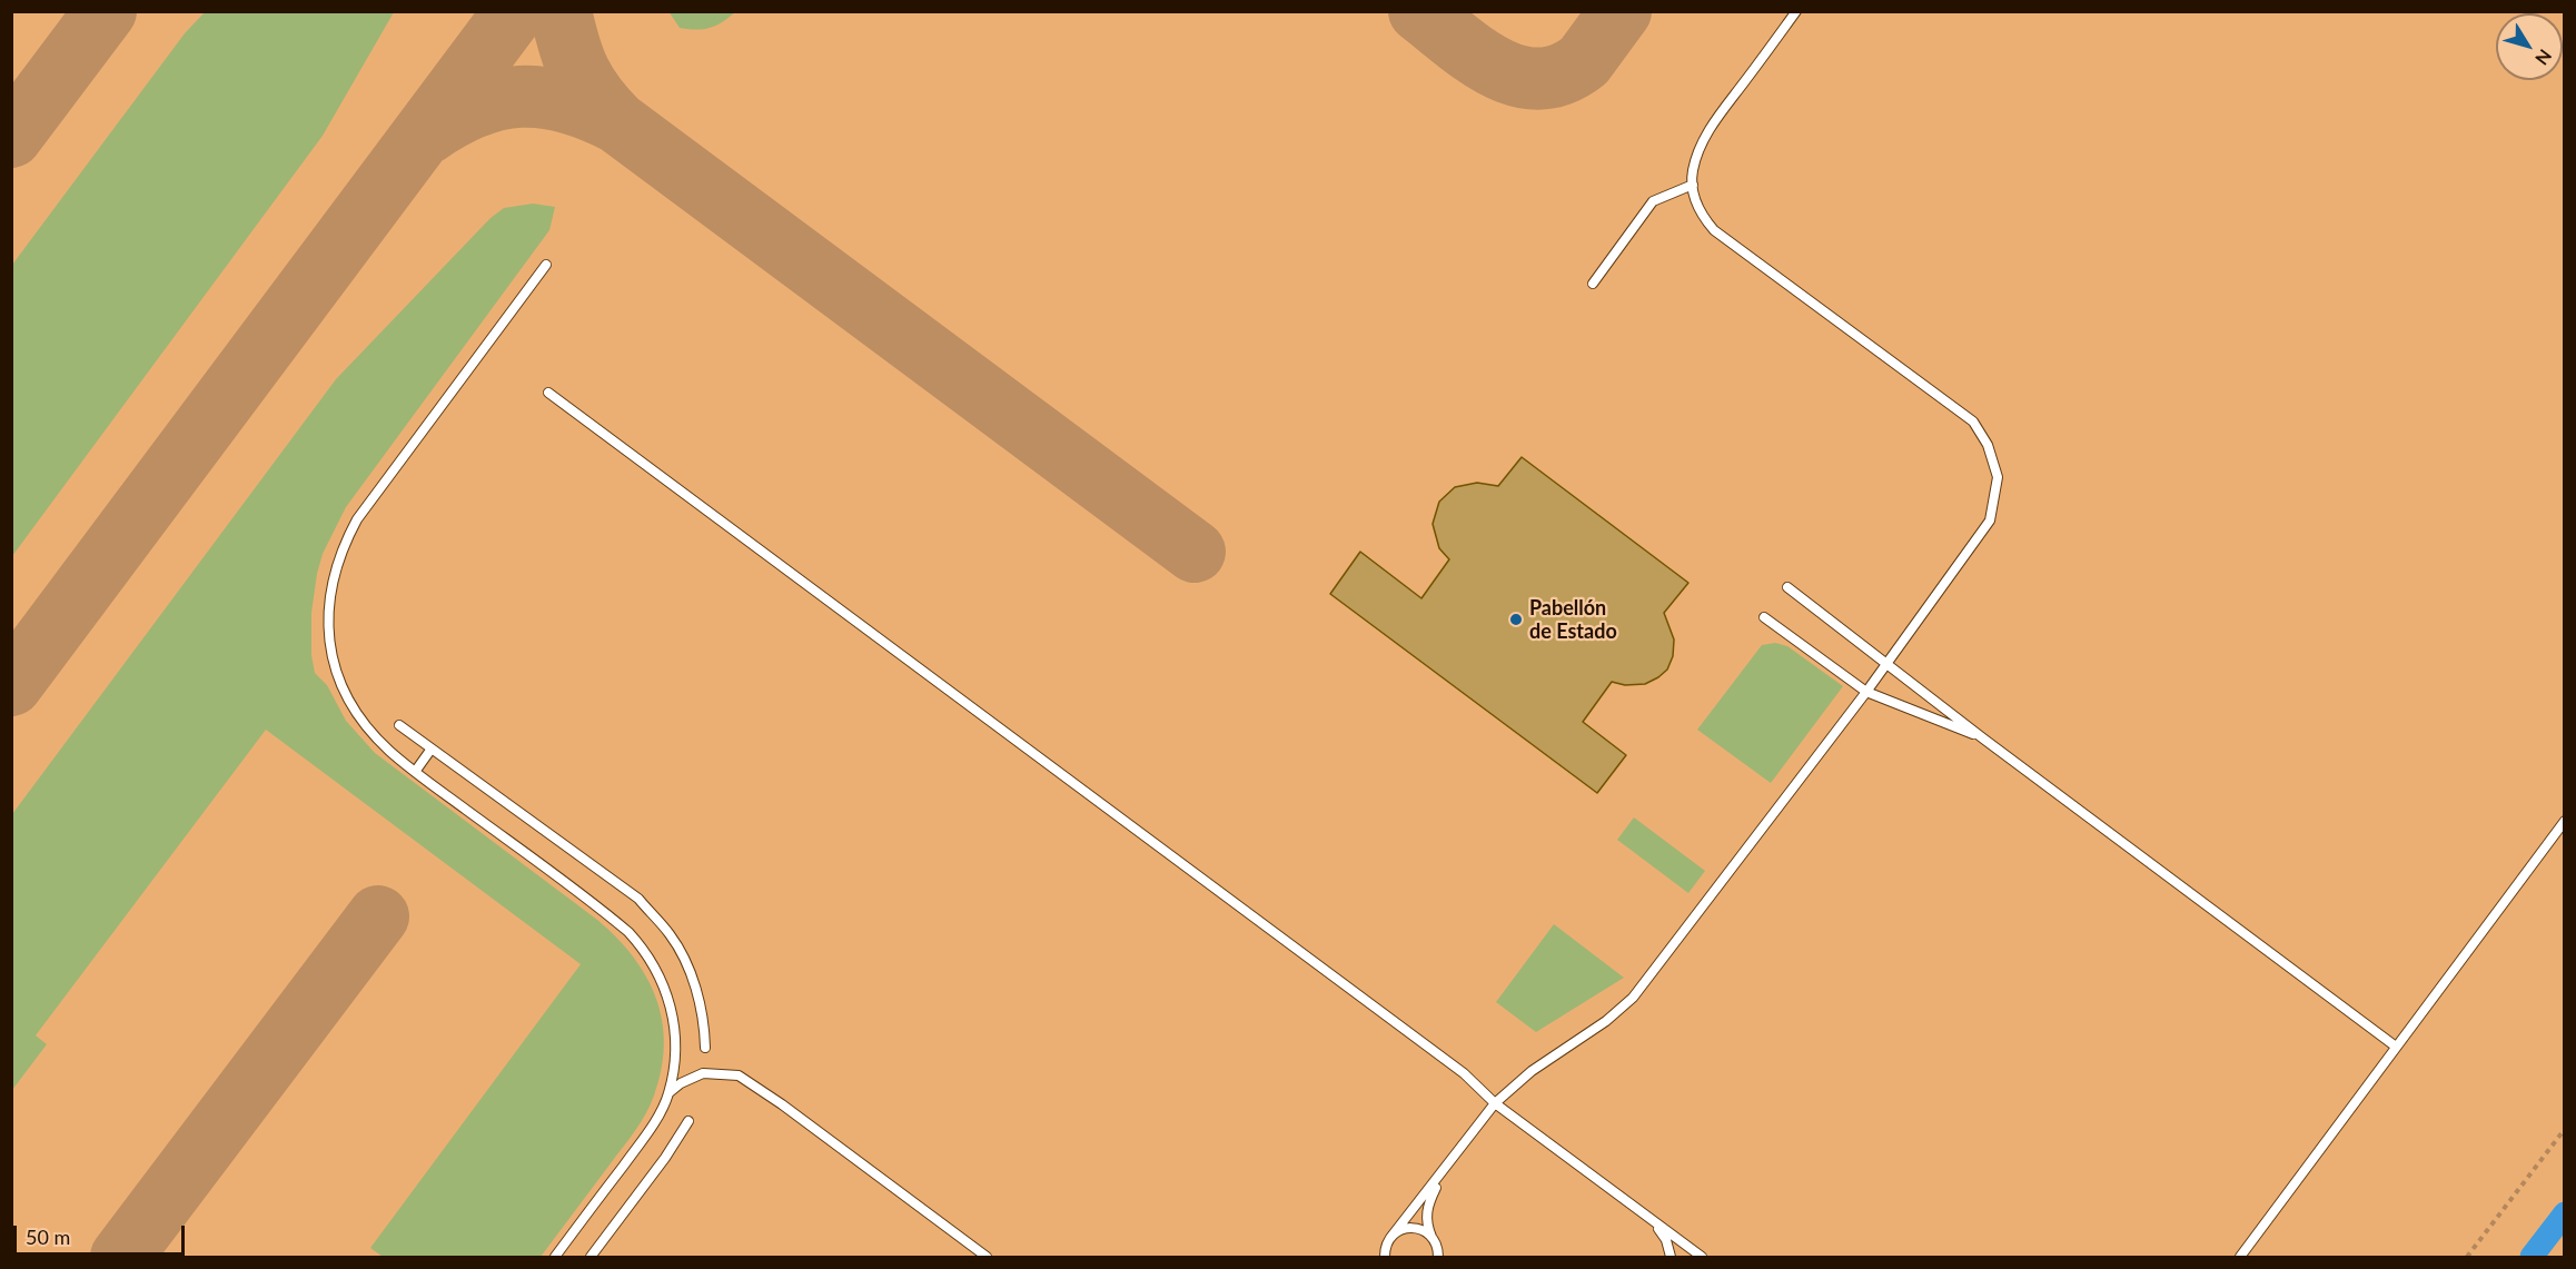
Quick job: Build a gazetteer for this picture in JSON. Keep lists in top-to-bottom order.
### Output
{
  "places": ["Pabellón de Estado"],
  "scale_bar": "50 m",
  "north": "bottom right"
}
